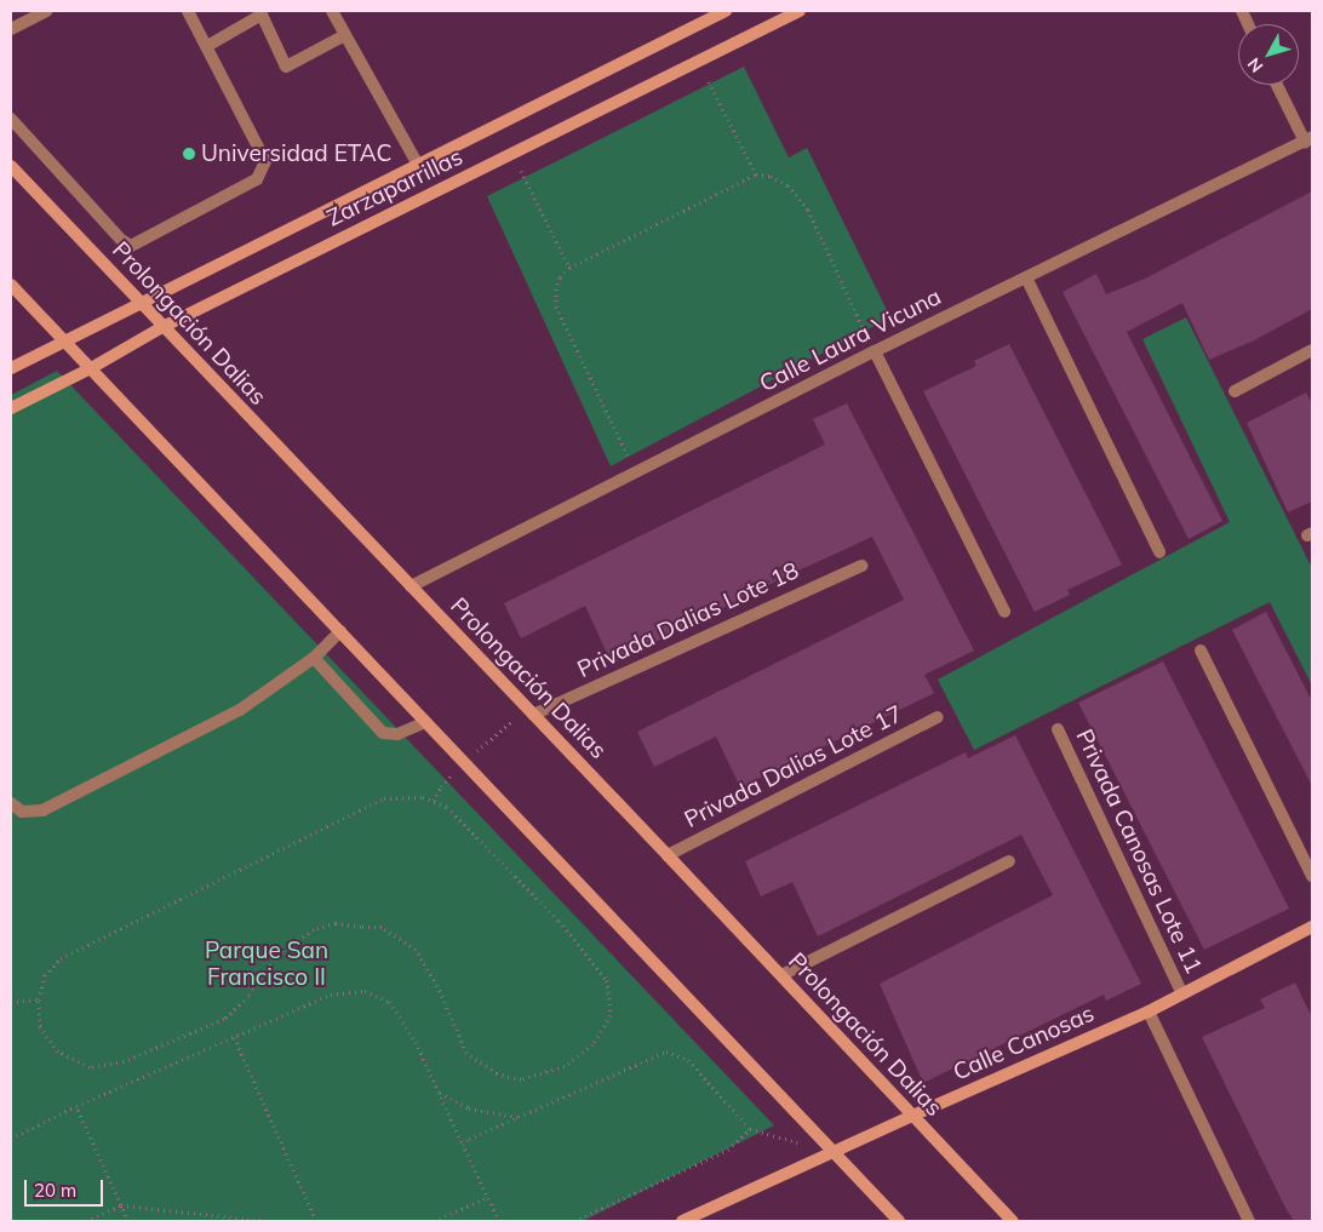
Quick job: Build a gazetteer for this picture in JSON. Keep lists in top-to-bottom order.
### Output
{
  "streets": {
    "main road": ["Zarzaparrillas", "Prolongación Dalias", "Calle Canosas"],
    "street": [
      "Calle Laura Vicuna",
      "Privada Dalias Lote 18",
      "Privada Dalias Lote 17",
      "Privada Canosas Lote 11"
    ]
  },
  "crossings": [
    ["Zarzaparrillas", "Prolongación Dalias"],
    ["Prolongación Dalias", "Calle Laura Vicuna"],
    ["Prolongación Dalias", "Privada Dalias Lote 18"],
    ["Prolongación Dalias", "Privada Dalias Lote 17"],
    ["Prolongación Dalias", "Calle Canosas"],
    ["Privada Canosas Lote 11", "Calle Canosas"]
  ],
  "parks": ["Parque San Francisco II"],
  "places": ["Universidad ETAC"],
  "scale_bar": "20 m",
  "north": "bottom left"
}
